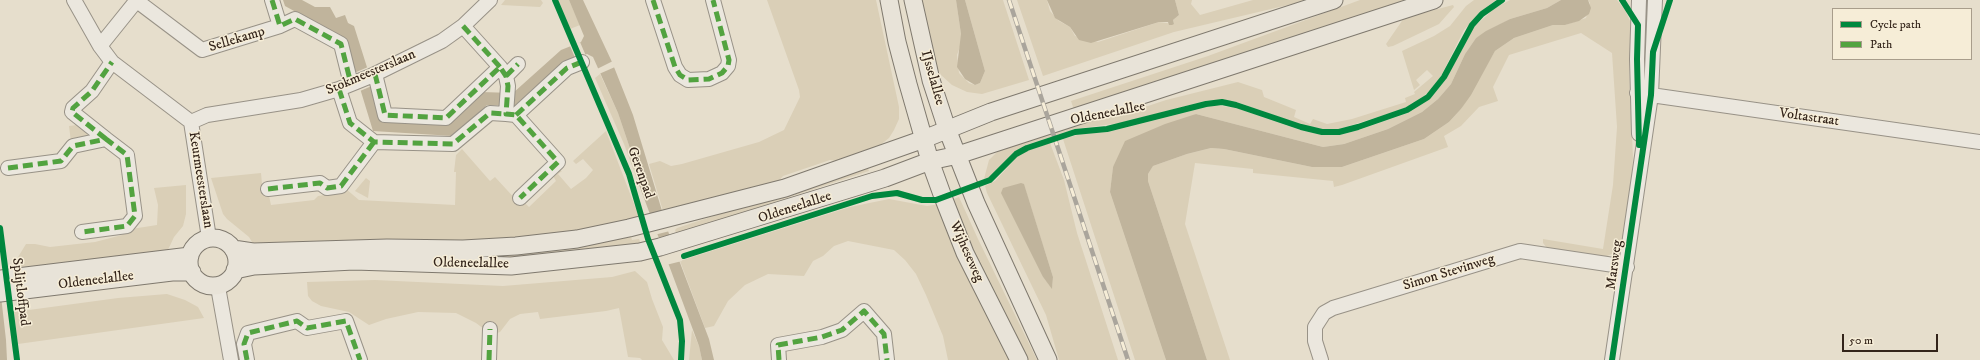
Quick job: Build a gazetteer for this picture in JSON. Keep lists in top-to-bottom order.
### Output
{
  "streets": {
    "main road": ["IJsselallee", "Oldeneelallee", "Wijheseweg"],
    "street": [
      "Sellekamp",
      "Stokmeesterslaan",
      "Voltastraat",
      "Keurmeesterslaan",
      "Marsweg",
      "Simon Stevinweg"
    ],
    "cycle path": ["Gerenpad", "Splijtloffpad"]
  },
  "crossings": [
    ["Sellekamp", "Stokmeesterslaan"],
    ["Stokmeesterslaan", "Keurmeesterslaan"],
    ["IJsselallee", "Oldeneelallee"],
    ["IJsselallee", "Wijheseweg"],
    ["Oldeneelallee", "Keurmeesterslaan"],
    ["Oldeneelallee", "Wijheseweg"],
    ["Voltastraat", "Marsweg"],
    ["Marsweg", "Simon Stevinweg"]
  ],
  "legend": ["Cycle path", "Path"],
  "scale_bar": "50 m"
}
